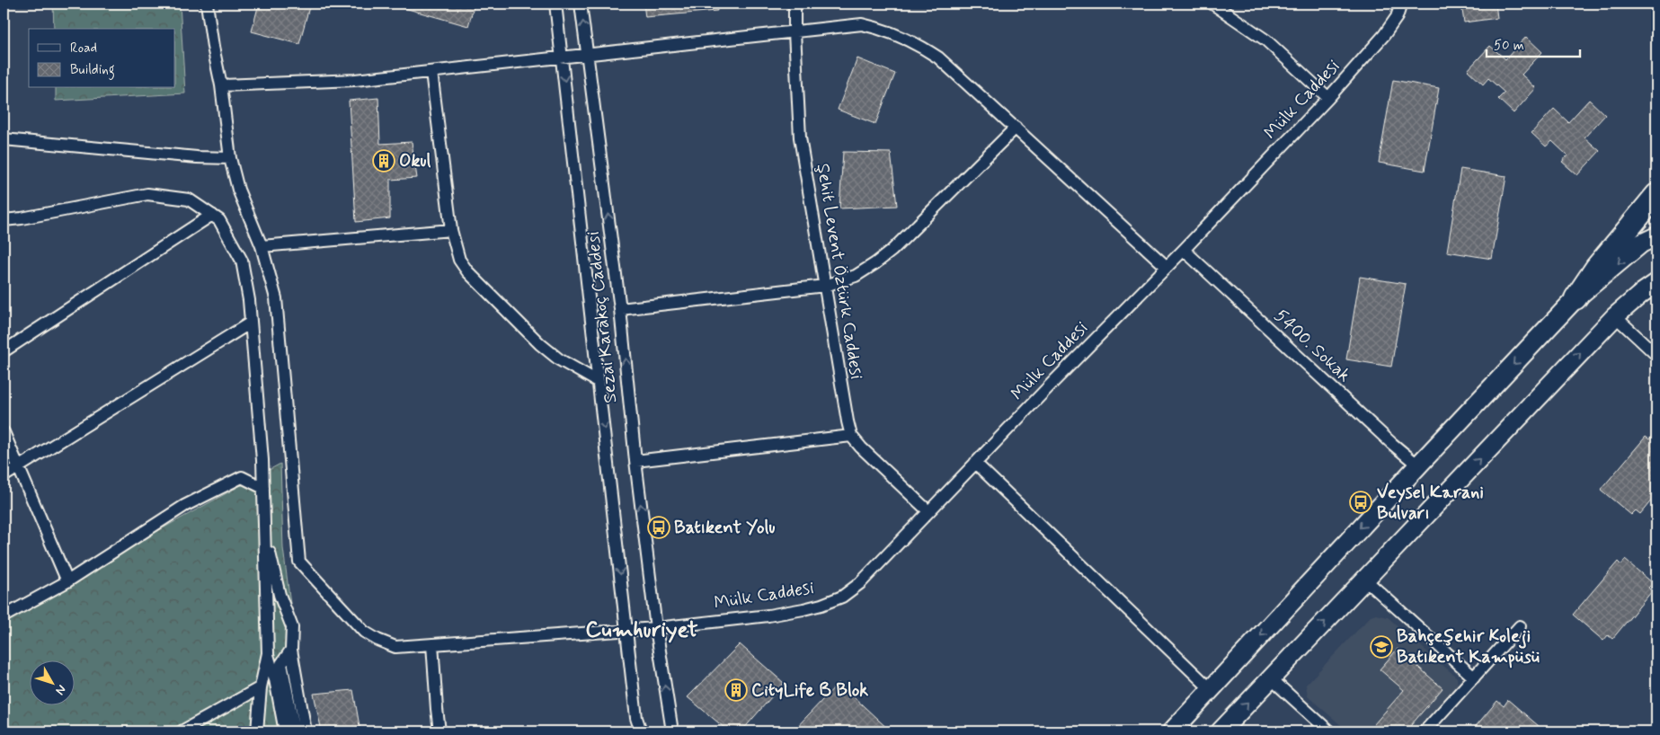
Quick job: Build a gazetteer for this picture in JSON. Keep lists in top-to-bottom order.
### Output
{
  "streets": {
    "street": [
      "Mülk Caddesi",
      "Şehit Levent Öztürk Caddesi",
      "Sezai Karakoç Caddesi",
      "5400. Sokak"
    ]
  },
  "crossings": [
    ["Mülk Caddesi", "Şehit Levent Öztürk Caddesi"],
    ["Mülk Caddesi", "Sezai Karakoç Caddesi"],
    ["Mülk Caddesi", "5400. Sokak"]
  ],
  "districts": ["Cumhuriyet"],
  "places": {
    "building": ["Okul", "CityLife B Blok"],
    "bus stop": ["Veysel Karani Bulvarı", "Batıkent Yolu"],
    "school or university": ["Bahçeşehir Koleji Batıkent Kampüsü"]
  },
  "legend": ["Road", "Building"],
  "scale_bar": "50 m",
  "north": "bottom right"
}
